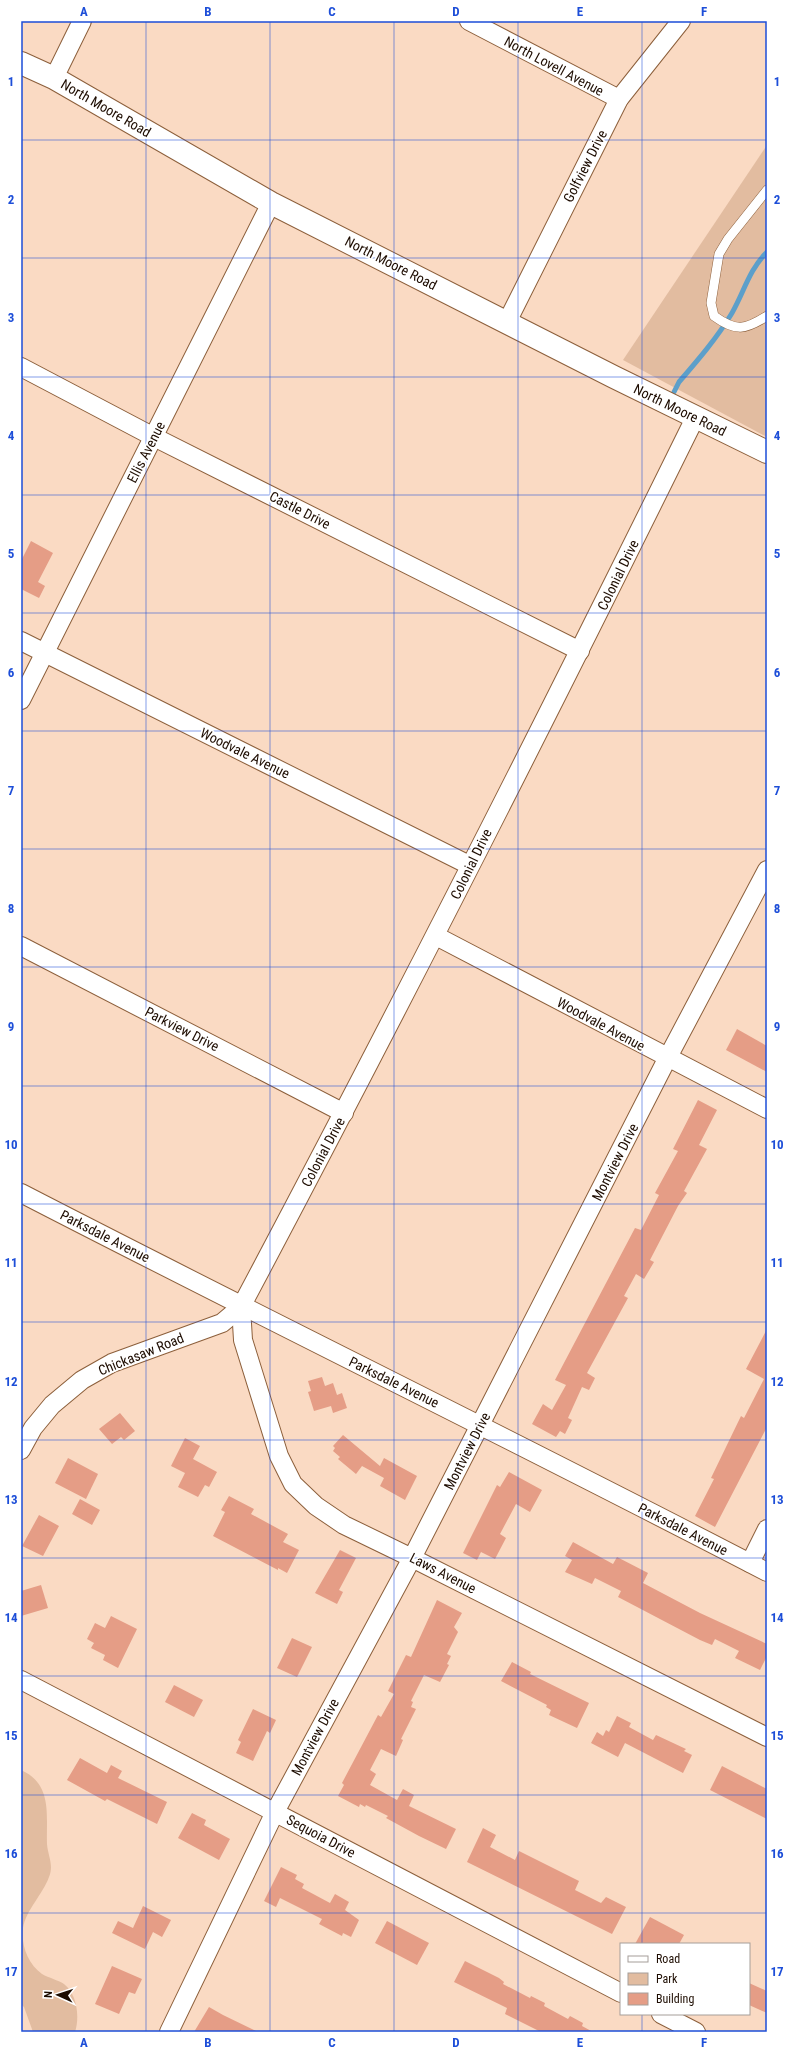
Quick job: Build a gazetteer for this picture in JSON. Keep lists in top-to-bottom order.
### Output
{
  "streets": {
    "main road": ["North Moore Road"],
    "street": [
      "North Lovell Avenue",
      "Golfview Drive",
      "Ellis Avenue",
      "Castle Drive",
      "Colonial Drive",
      "Woodvale Avenue",
      "Parkview Drive",
      "Montview Drive",
      "Parksdale Avenue",
      "Chickasaw Road",
      "Laws Avenue",
      "Sequoia Drive"
    ]
  },
  "crossings": [
    ["North Lovell Avenue", "Golfview Drive"],
    ["North Moore Road", "Golfview Drive"],
    ["North Moore Road", "Ellis Avenue"],
    ["North Moore Road", "Colonial Drive"],
    ["Ellis Avenue", "Castle Drive"],
    ["Ellis Avenue", "Woodvale Avenue"],
    ["Castle Drive", "Colonial Drive"],
    ["Colonial Drive", "Woodvale Avenue"],
    ["Colonial Drive", "Parkview Drive"],
    ["Colonial Drive", "Parksdale Avenue"],
    ["Colonial Drive", "Chickasaw Road"],
    ["Colonial Drive", "Laws Avenue"],
    ["Woodvale Avenue", "Montview Drive"],
    ["Montview Drive", "Parksdale Avenue"],
    ["Montview Drive", "Laws Avenue"],
    ["Montview Drive", "Sequoia Drive"],
    ["Parksdale Avenue", "Chickasaw Road"],
    ["Parksdale Avenue", "Laws Avenue"],
    ["Chickasaw Road", "Laws Avenue"]
  ],
  "legend": ["Road", "Park", "Building"],
  "north": "left",
  "grid": {
    "columns": [
      "A",
      "B",
      "C",
      "D",
      "E",
      "F"
    ],
    "rows": [
      "1",
      "2",
      "3",
      "4",
      "5",
      "6",
      "7",
      "8",
      "9",
      "10",
      "11",
      "12",
      "13",
      "14",
      "15",
      "16",
      "17"
    ]
  }
}
